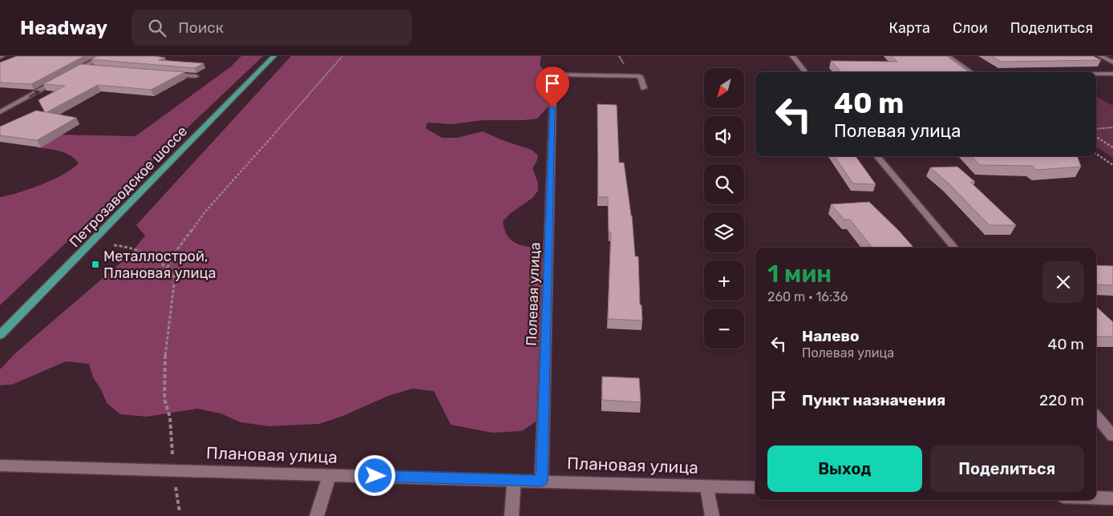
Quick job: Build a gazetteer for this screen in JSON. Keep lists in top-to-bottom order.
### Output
{
  "streets": {
    "main road": ["Петрозаводское шоссе"],
    "street": ["Полевая улица", "Плановая улица"]
  },
  "crossings": [
    ["Полевая улица", "Плановая улица"]
  ],
  "places": {
    "transit": ["Металлострой, Плановая улица"]
  },
  "north": "bottom left",
  "page": {
    "header": "Headway",
    "search": "Поиск",
    "nav": ["Карта", "Слои", "Поделиться"],
    "map_buttons": ["+", "−"],
    "turn": ["40 m", "Полевая улица"],
    "heading": ["1 мин", "260 m · 16:36"],
    "list": [
      {
        "name": "Налево",
        "note": "Полевая улица",
        "value": "40 m"
      },
      {
        "name": "Пункт назначения",
        "value": "220 m"
      }
    ],
    "buttons": ["Выход", "Поделиться"]
  }
}
